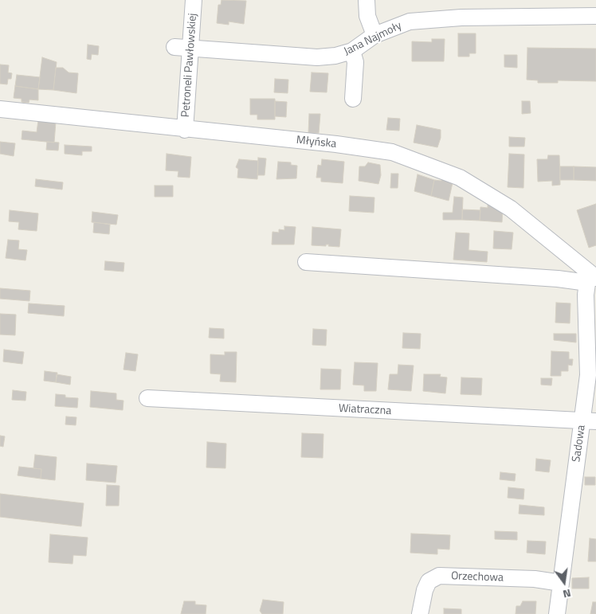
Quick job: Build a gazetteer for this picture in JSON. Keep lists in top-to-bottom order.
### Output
{
  "streets": {
    "street": [
      "Jana Najmoły",
      "Petroneli Pawłowskiej",
      "Młyńska",
      "Wiatraczna",
      "Sadowa",
      "Orzechowa"
    ]
  },
  "crossings": [
    ["Jana Najmoły", "Petroneli Pawłowskiej"],
    ["Petroneli Pawłowskiej", "Młyńska"],
    ["Młyńska", "Sadowa"],
    ["Wiatraczna", "Sadowa"],
    ["Sadowa", "Orzechowa"]
  ],
  "north": "bottom"
}
